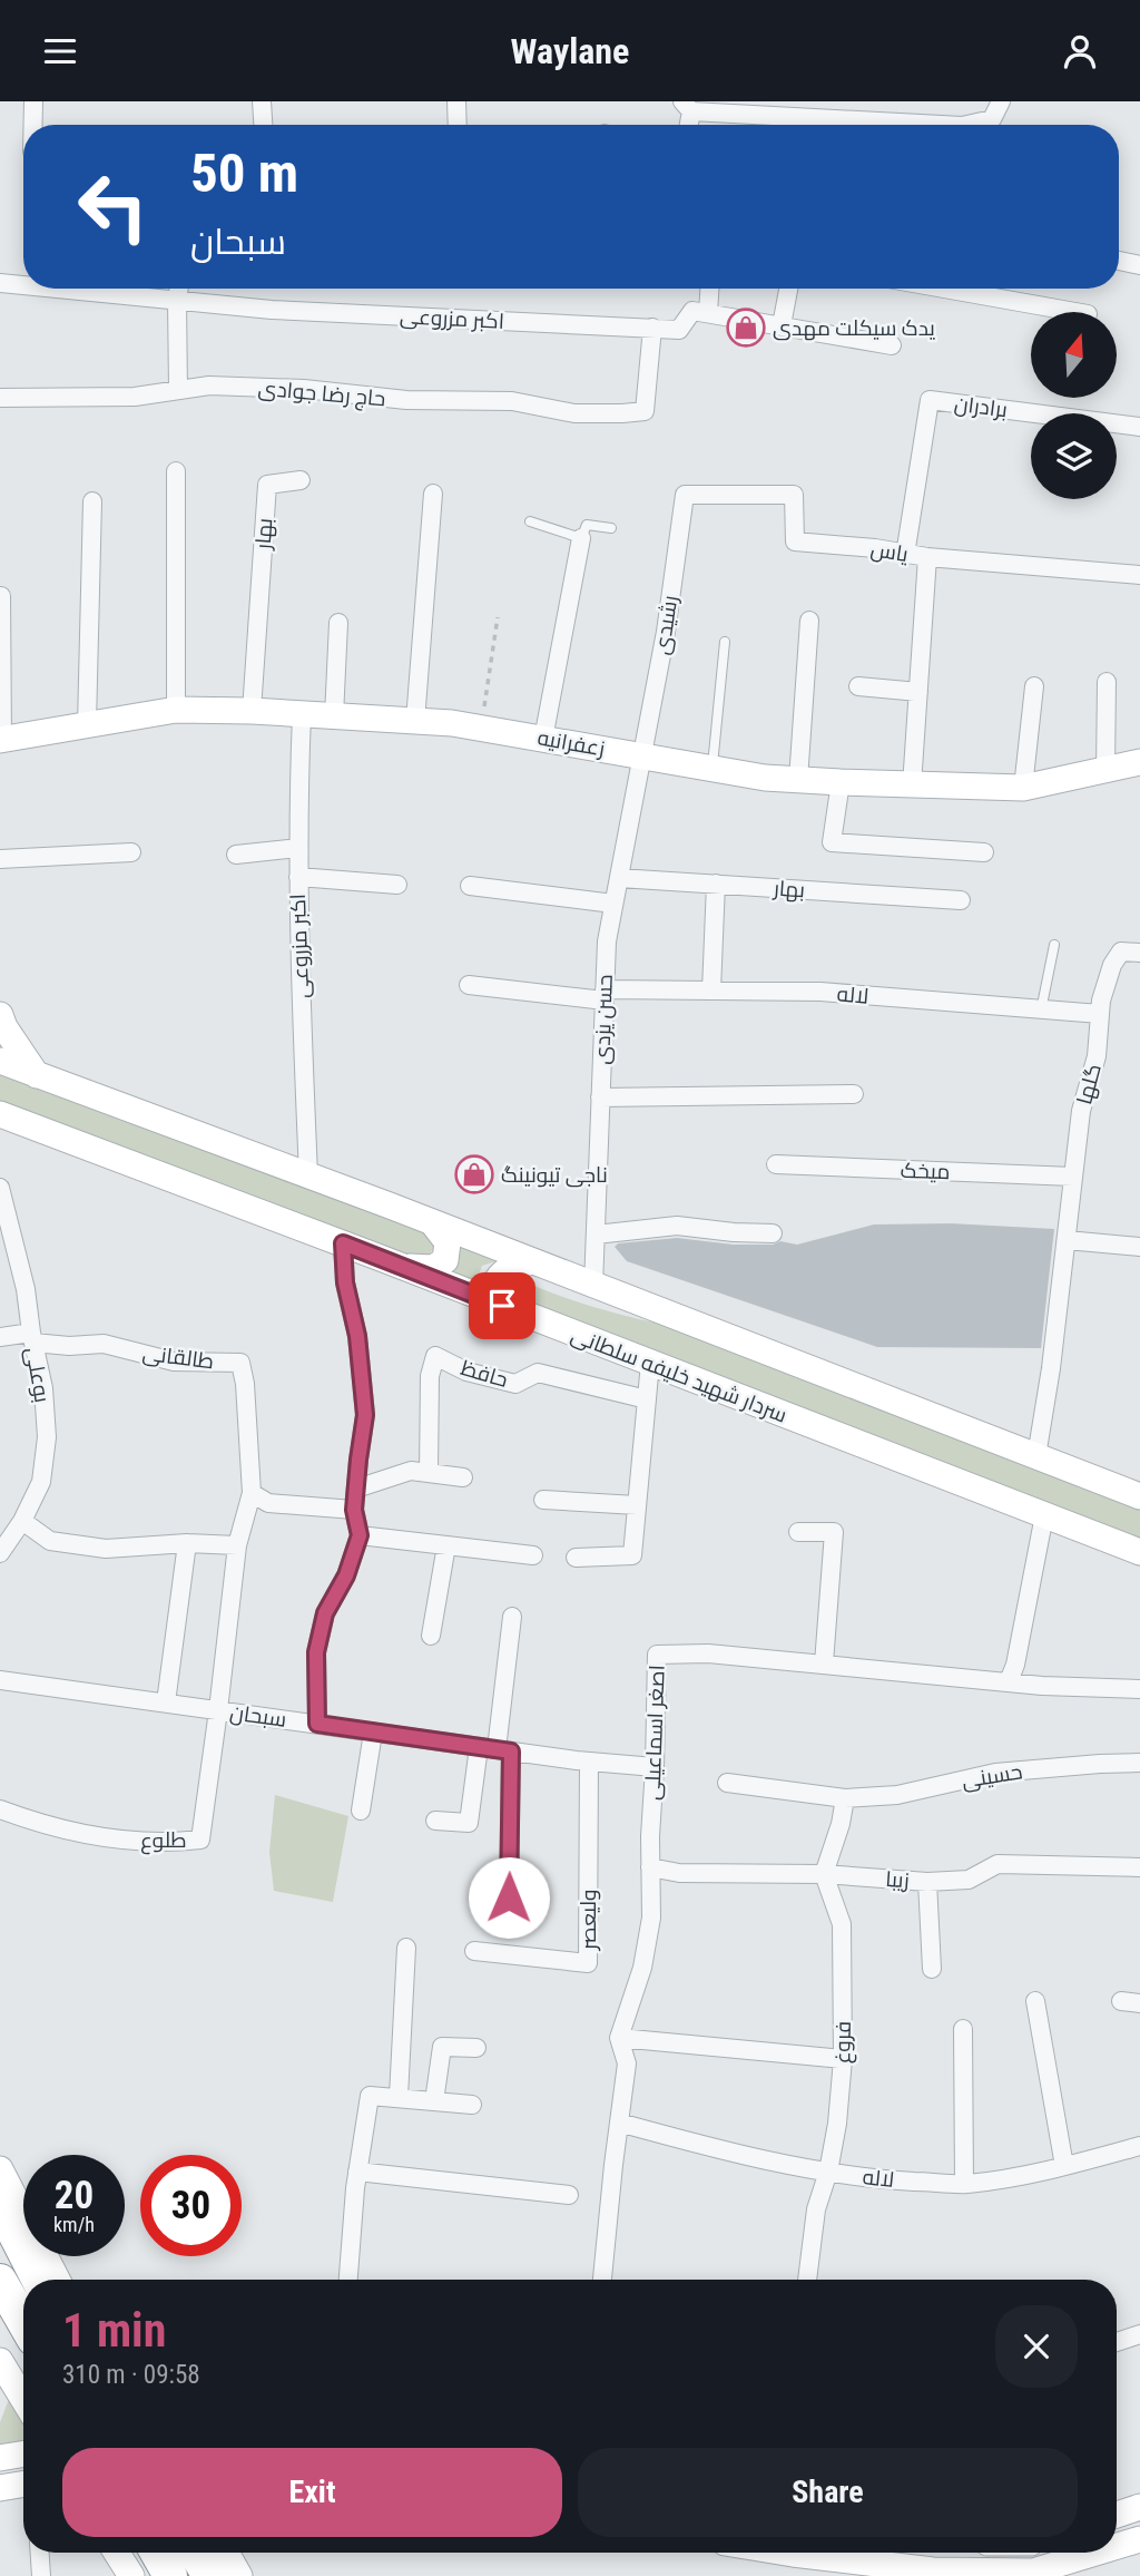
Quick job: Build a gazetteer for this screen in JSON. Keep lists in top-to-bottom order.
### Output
{
  "streets": {
    "main road": ["زعفرانیه", "سردار شهید خلیفه سلطانی"],
    "street": [
      "اکبر مزروعی",
      "حاج رضا جوادی",
      "برادران",
      "بهار",
      "یاس",
      "رشیدی",
      "لاله",
      "حسن یزدی",
      "گلها",
      "میخک",
      "طالقانی",
      "حافظ",
      "بوعلی",
      "سبحان",
      "اصغر اسماعیلی",
      "حسینی",
      "طلوع",
      "زیبا",
      "ولیعصر",
      "فروغ"
    ]
  },
  "crossings": [
    ["اکبر مزروعی", "حاج رضا جوادی"],
    ["اکبر مزروعی", "زعفرانیه"],
    ["برادران", "یاس"],
    ["بهار", "زعفرانیه"],
    ["بهار", "حسن یزدی"],
    ["یاس", "رشیدی"],
    ["رشیدی", "زعفرانیه"],
    ["رشیدی", "حسن یزدی"],
    ["زعفرانیه", "حسن یزدی"],
    ["لاله", "حسن یزدی"],
    ["لاله", "گلها"],
    ["لاله", "اصغر اسماعیلی"],
    ["لاله", "فروغ"],
    ["گلها", "میخک"],
    ["طالقانی", "بوعلی"],
    ["طالقانی", "سبحان"],
    ["طالقانی", "طلوع"],
    ["سبحان", "اصغر اسماعیلی"],
    ["سبحان", "طلوع"],
    ["سبحان", "ولیعصر"],
    ["اصغر اسماعیلی", "زیبا"],
    ["زیبا", "فروغ"]
  ],
  "places": {
    "shop": ["یدک سیکلت مهدی", "ناجی‌ تیونینگ"]
  },
  "north": "top",
  "page": {
    "header": "Waylane",
    "turn": ["50 m", "سبحان"],
    "speed": "20 km/h",
    "limit": "30",
    "heading": ["1 min", "310 m · 09:58"],
    "buttons": ["Exit", "Share"]
  }
}
